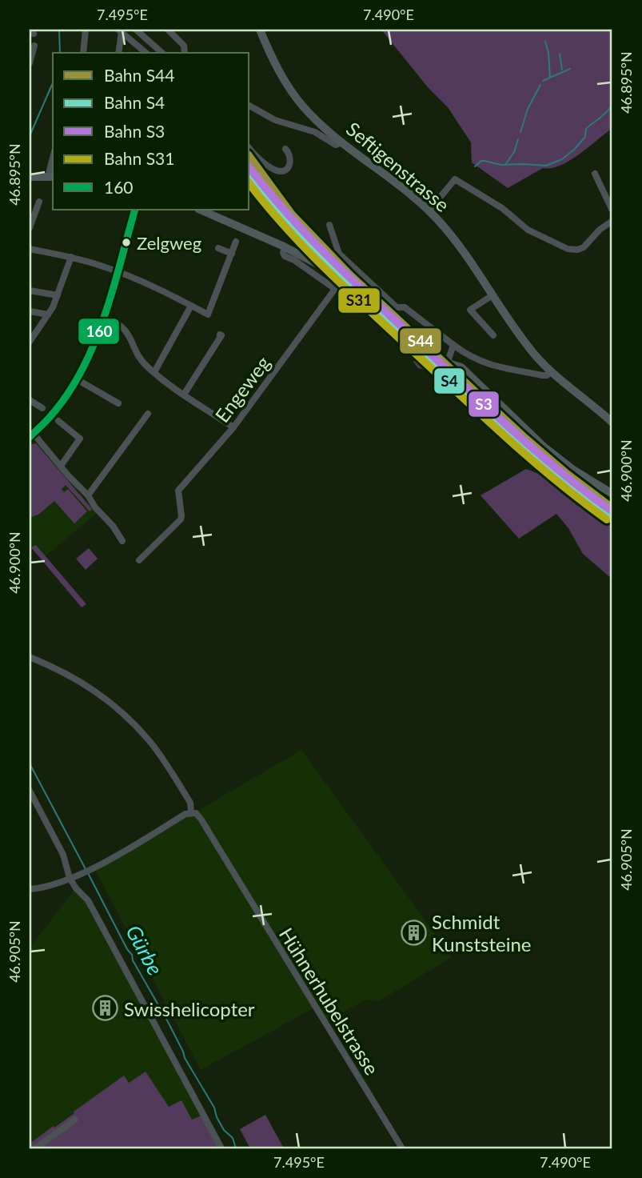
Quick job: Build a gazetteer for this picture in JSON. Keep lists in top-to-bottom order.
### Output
{
  "streets": {
    "main road": ["Seftigenstrasse"],
    "street": ["Engeweg", "Hühnerhubelstrasse"]
  },
  "water": ["Gürbe"],
  "places": {
    "other": ["Zelgweg"],
    "building": ["Schmidt Kunststeine", "Swisshelicopter"]
  },
  "lines": [
    "rail line S44",
    "rail line S3",
    "rail line S4",
    "rail line S31",
    "transit line 160"
  ],
  "legend": [
    "Bahn S44",
    "Bahn S4",
    "Bahn S3",
    "Bahn S31",
    "160"
  ],
  "coordinates": [
    "7.495°E",
    "7.490°E",
    "46.895°N",
    "46.900°N",
    "46.905°N"
  ]
}
